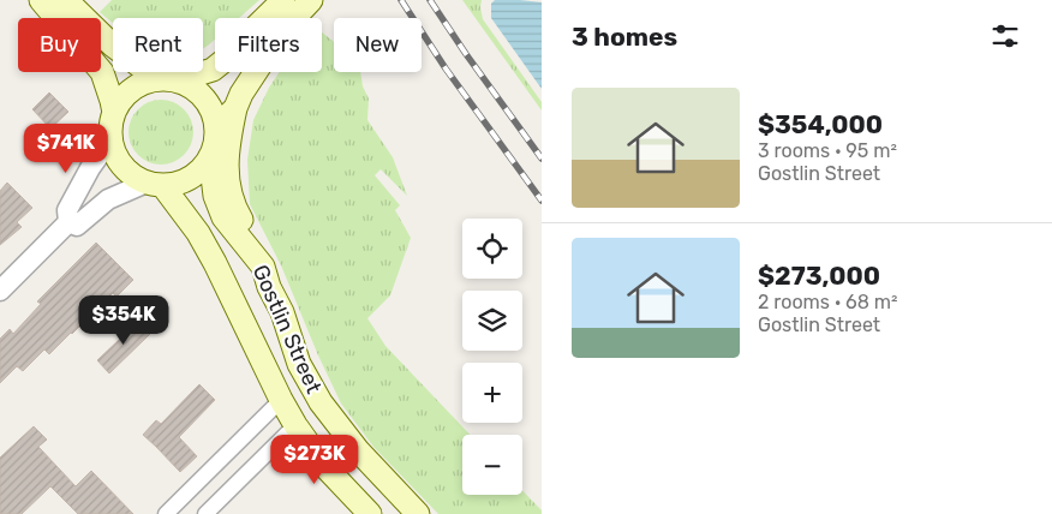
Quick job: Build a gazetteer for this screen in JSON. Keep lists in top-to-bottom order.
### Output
{
  "streets": {
    "main road": ["Gostlin Street"]
  },
  "page": {
    "heading": "3 homes",
    "chip": [
      "Buy",
      "Rent",
      "Filters",
      "New"
    ],
    "list": [
      {
        "name": "$354,000",
        "note": "3 rooms · 95 m² · Gostlin Street"
      },
      {
        "name": "$273,000",
        "note": "2 rooms · 68 m² · Gostlin Street"
      }
    ],
    "price": ["$741K", "$354K", "$273K"],
    "map_buttons": ["+", "−"]
  }
}
